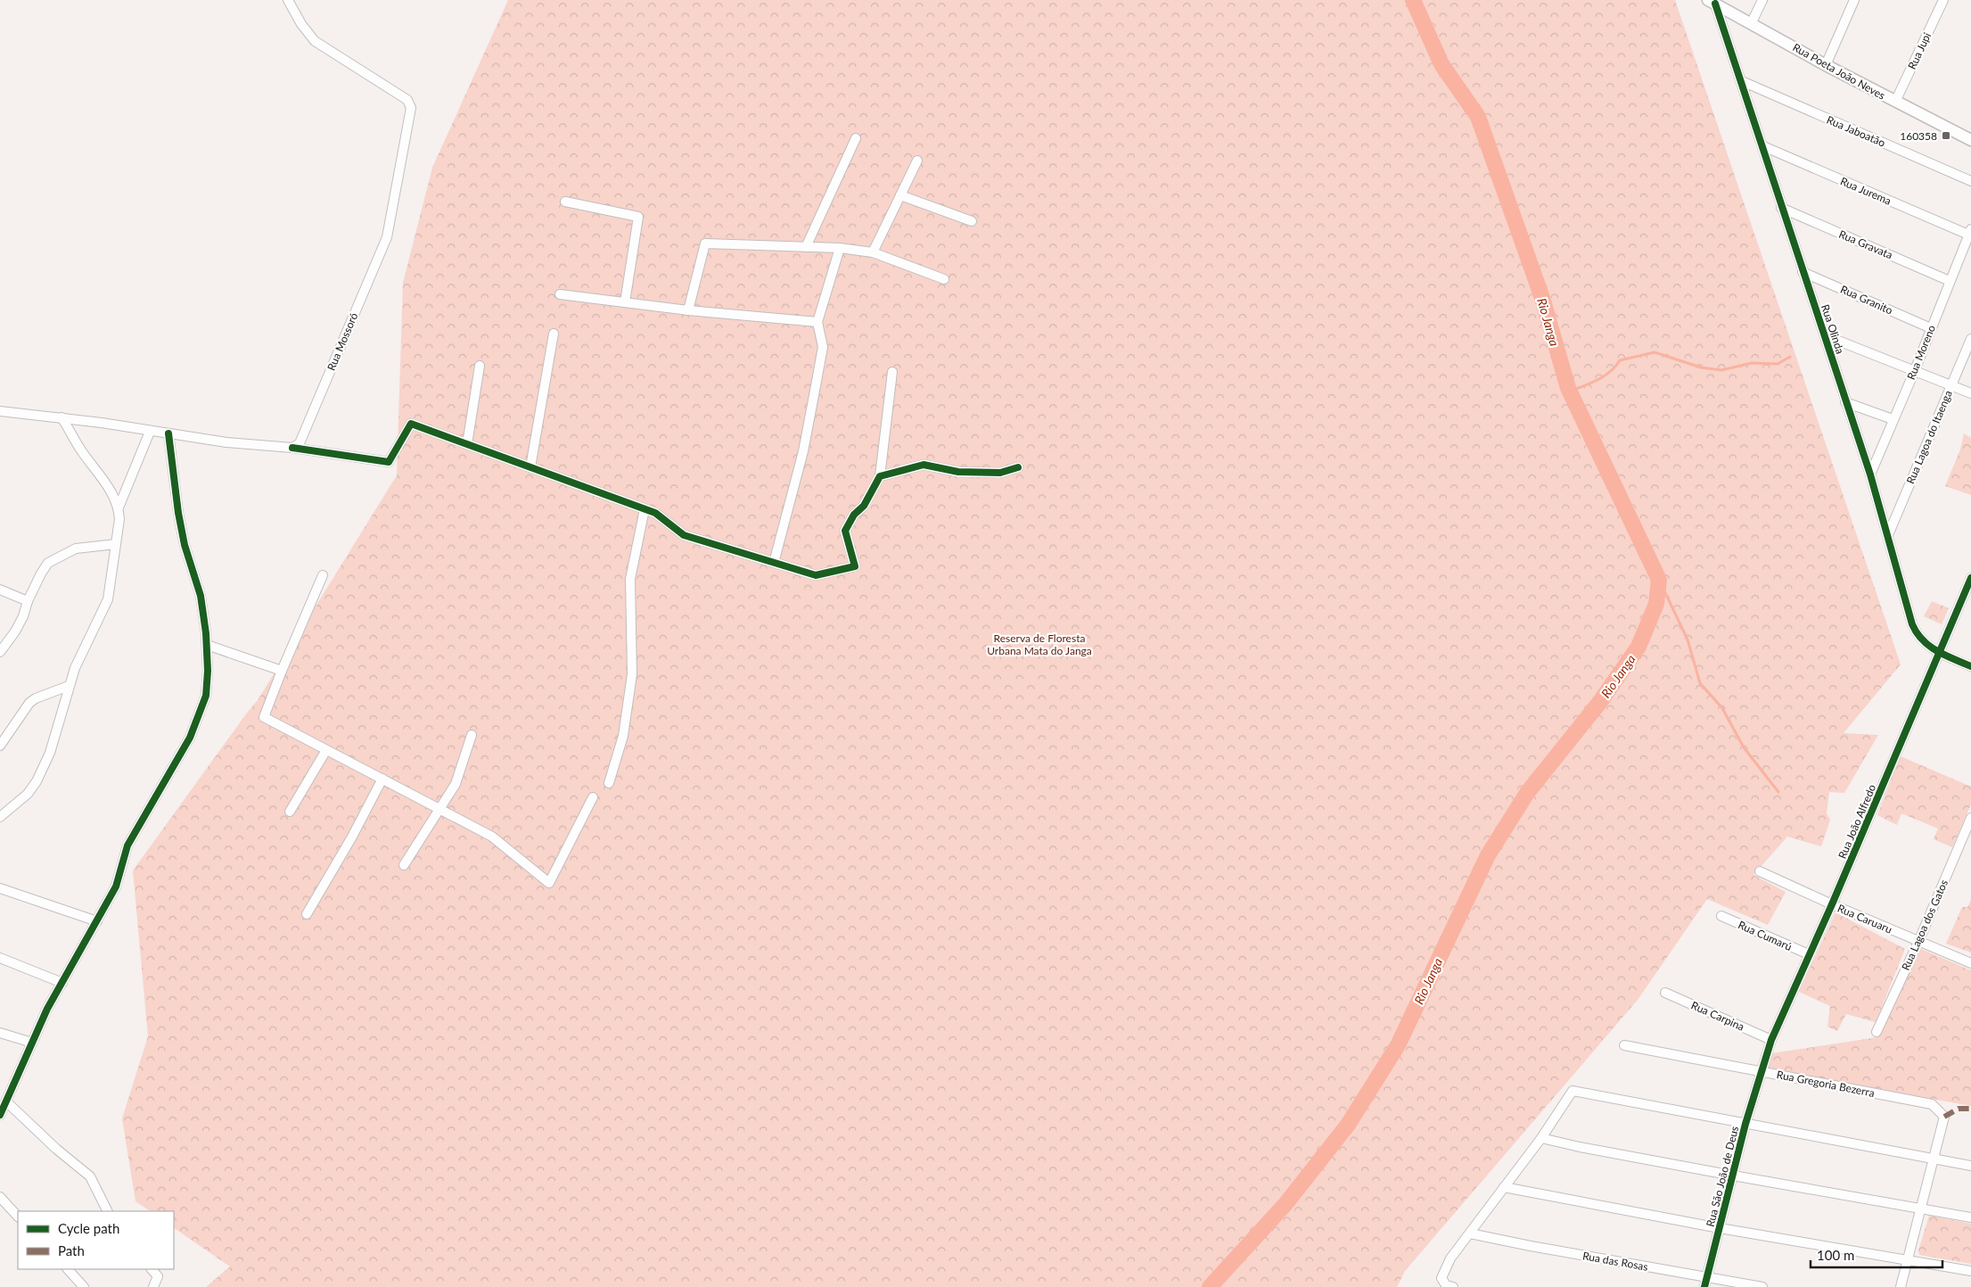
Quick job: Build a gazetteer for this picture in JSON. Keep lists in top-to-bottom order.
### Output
{
  "streets": {
    "main road": ["Rua Poeta João Neves"],
    "street": [
      "Rua Jupi",
      "Rua Jaboatão",
      "Rua Jurema",
      "Rua Gravata",
      "Rua Granito",
      "Rua Olinda",
      "Rua Mossoró",
      "Rua Moreno",
      "Rua Lagoa do Itaenga",
      "Rua João Alfredo",
      "Rua Caruaru",
      "Rua Lagoa dos Gatos",
      "Rua Cumarú",
      "Rua Carpina",
      "Rua Gregoria Bezerra",
      "Rua São João de Deus",
      "Rua das Rosas"
    ]
  },
  "crossings": [
    ["Rua Jupi", "Rua Poeta João Neves"],
    ["Rua Poeta João Neves", "Rua Olinda"],
    ["Rua Jaboatão", "Rua Olinda"],
    ["Rua Jurema", "Rua Olinda"],
    ["Rua Jurema", "Rua Moreno"],
    ["Rua Gravata", "Rua Olinda"],
    ["Rua Gravata", "Rua Moreno"],
    ["Rua Granito", "Rua Olinda"],
    ["Rua Granito", "Rua Moreno"],
    ["Rua Olinda", "Rua Moreno"],
    ["Rua Olinda", "Rua Lagoa do Itaenga"],
    ["Rua Olinda", "Rua João Alfredo"],
    ["Rua João Alfredo", "Rua Caruaru"],
    ["Rua João Alfredo", "Rua Cumarú"],
    ["Rua João Alfredo", "Rua Carpina"],
    ["Rua João Alfredo", "Rua Gregoria Bezerra"],
    ["Rua João Alfredo", "Rua São João de Deus"],
    ["Rua Caruaru", "Rua Lagoa dos Gatos"],
    ["Rua Gregoria Bezerra", "Rua São João de Deus"],
    ["Rua São João de Deus", "Rua das Rosas"]
  ],
  "water": ["Rio Janga"],
  "parks": ["Reserva de Floresta Urbana Mata do Janga"],
  "places": {
    "transit": ["160358"]
  },
  "legend": ["Cycle path", "Path"],
  "scale_bar": "100 m"
}
